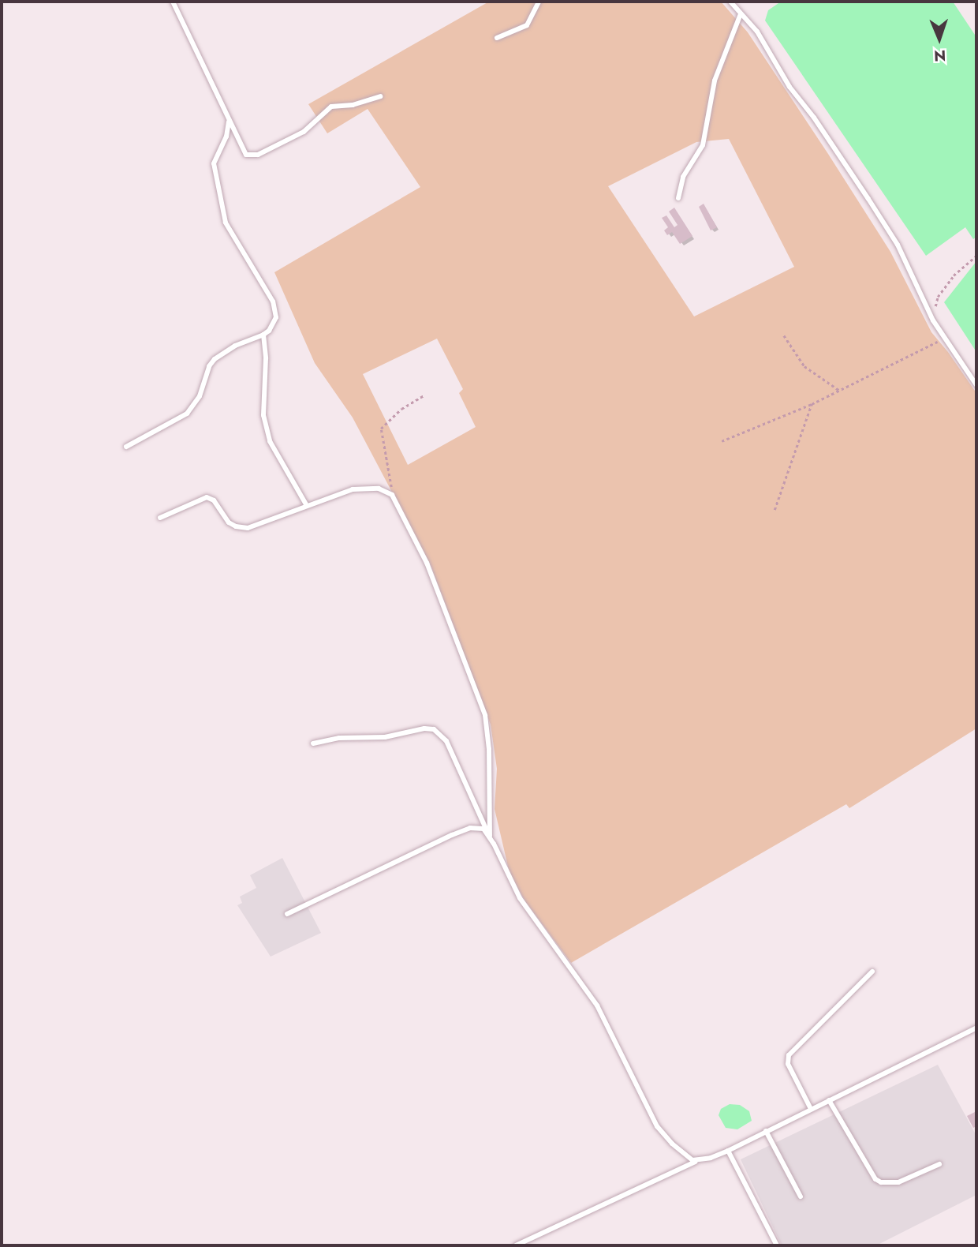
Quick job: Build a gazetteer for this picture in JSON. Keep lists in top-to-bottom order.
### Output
{
  "north": "bottom"
}
